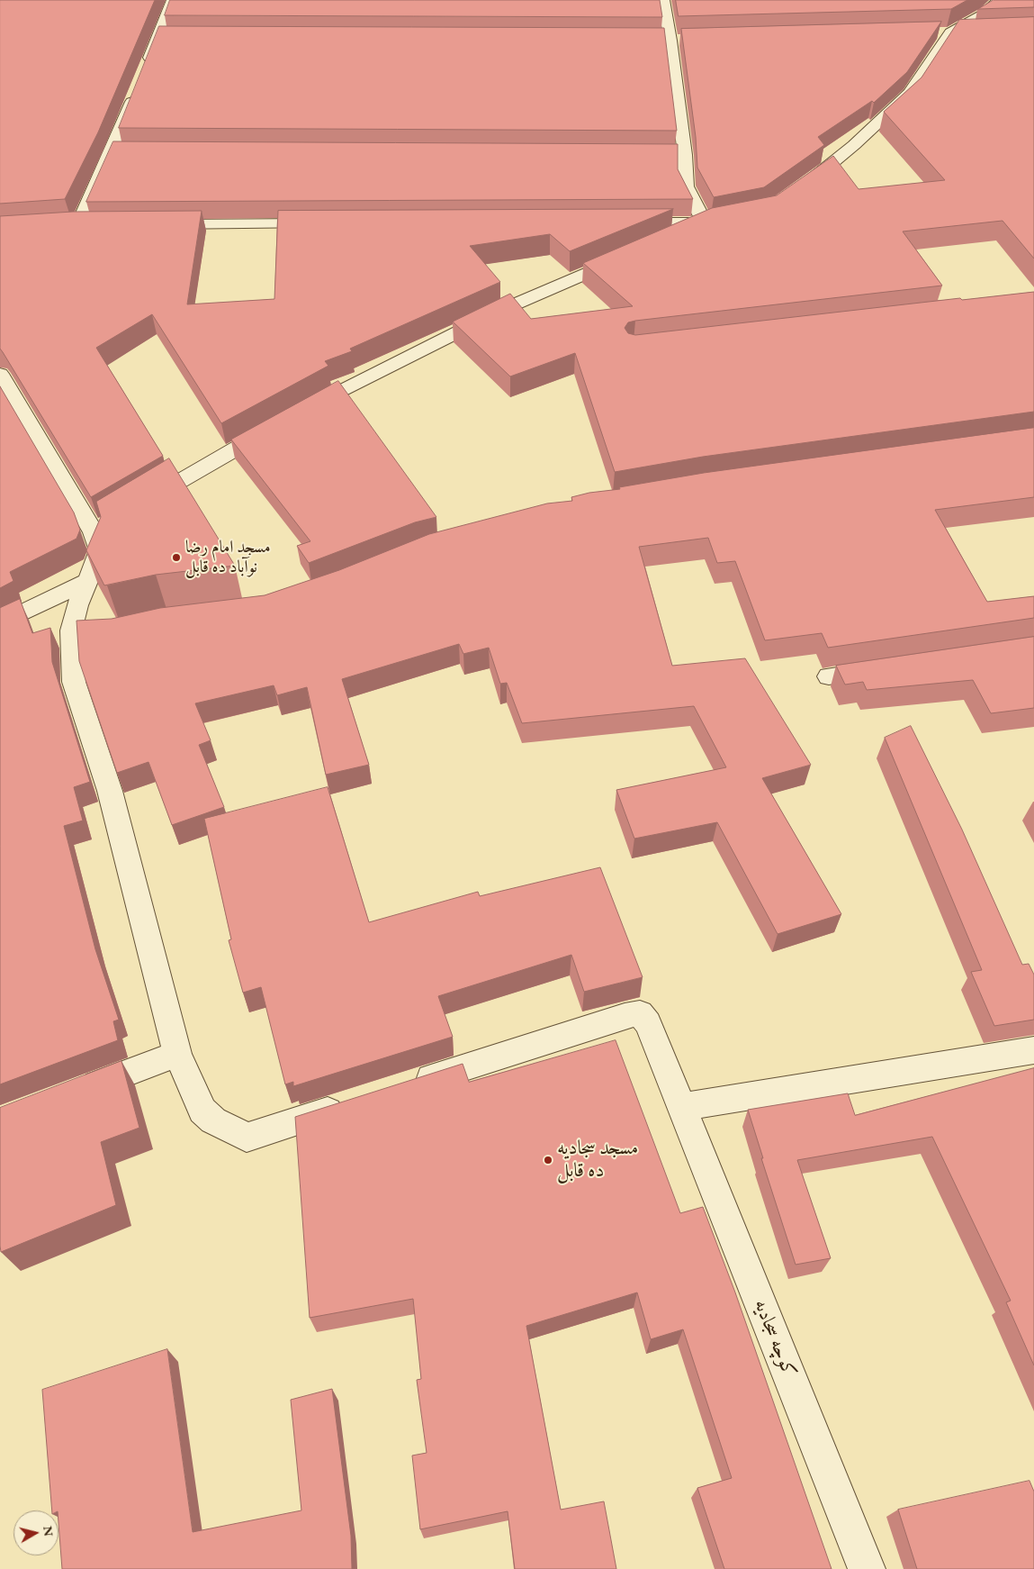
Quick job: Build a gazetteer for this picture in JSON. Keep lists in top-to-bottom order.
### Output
{
  "streets": {
    "street": ["کوچه سجادیه"]
  },
  "places": ["مسجد امام رضا نوآباد ده قابل", "مسجد سجادیه ده قابل"],
  "north": "right"
}
